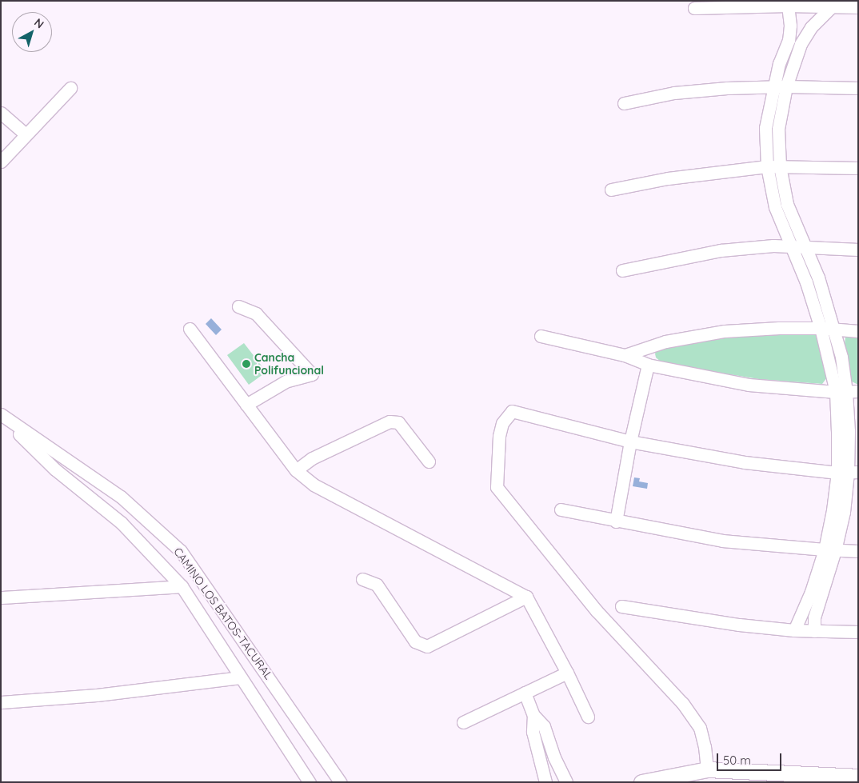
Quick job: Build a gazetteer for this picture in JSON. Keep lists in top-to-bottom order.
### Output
{
  "streets": {
    "street": ["CAMINO LOS BATOS-TACURAL"]
  },
  "places": ["Cancha Polifuncional"],
  "scale_bar": "50 m",
  "north": "top right"
}
